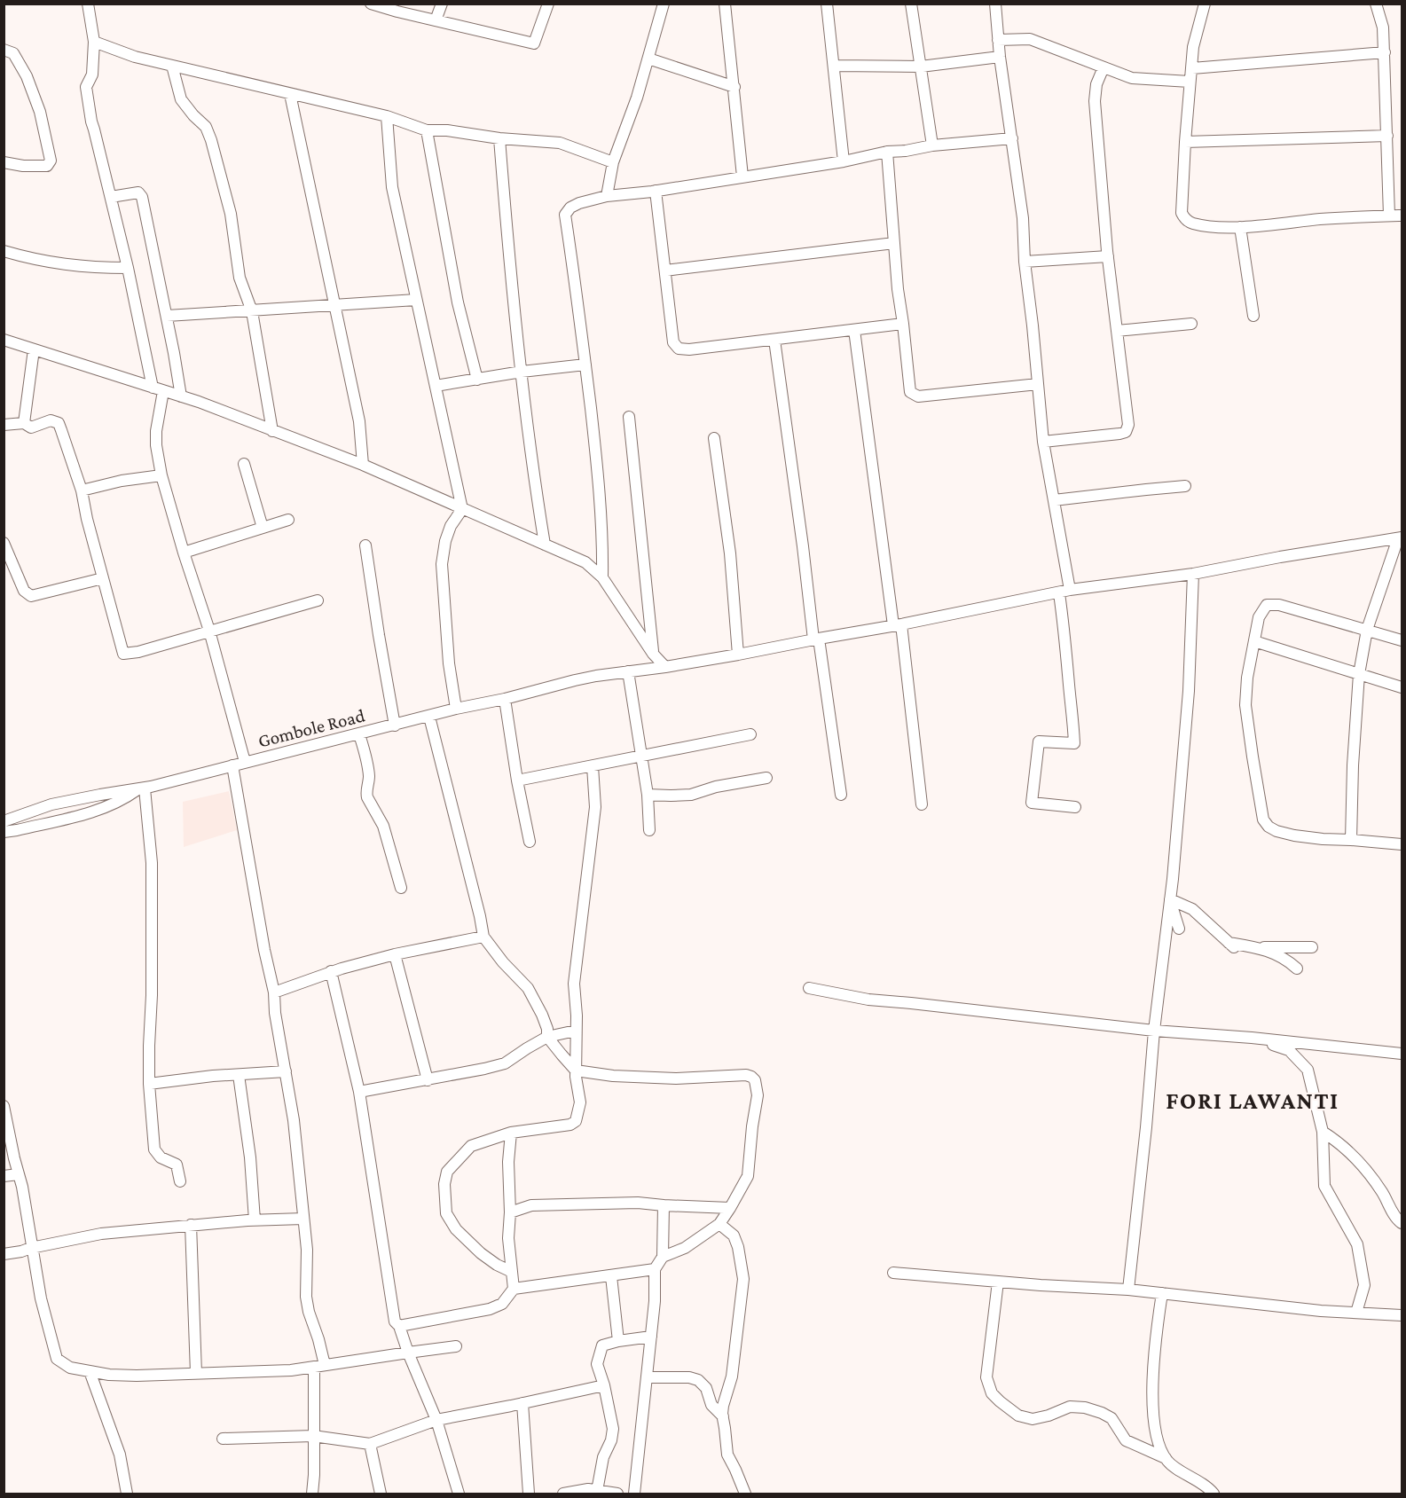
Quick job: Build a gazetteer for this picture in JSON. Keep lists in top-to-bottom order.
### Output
{
  "streets": {
    "street": ["Gombole Road"]
  },
  "districts": ["FORI LAWANTI"]
}
